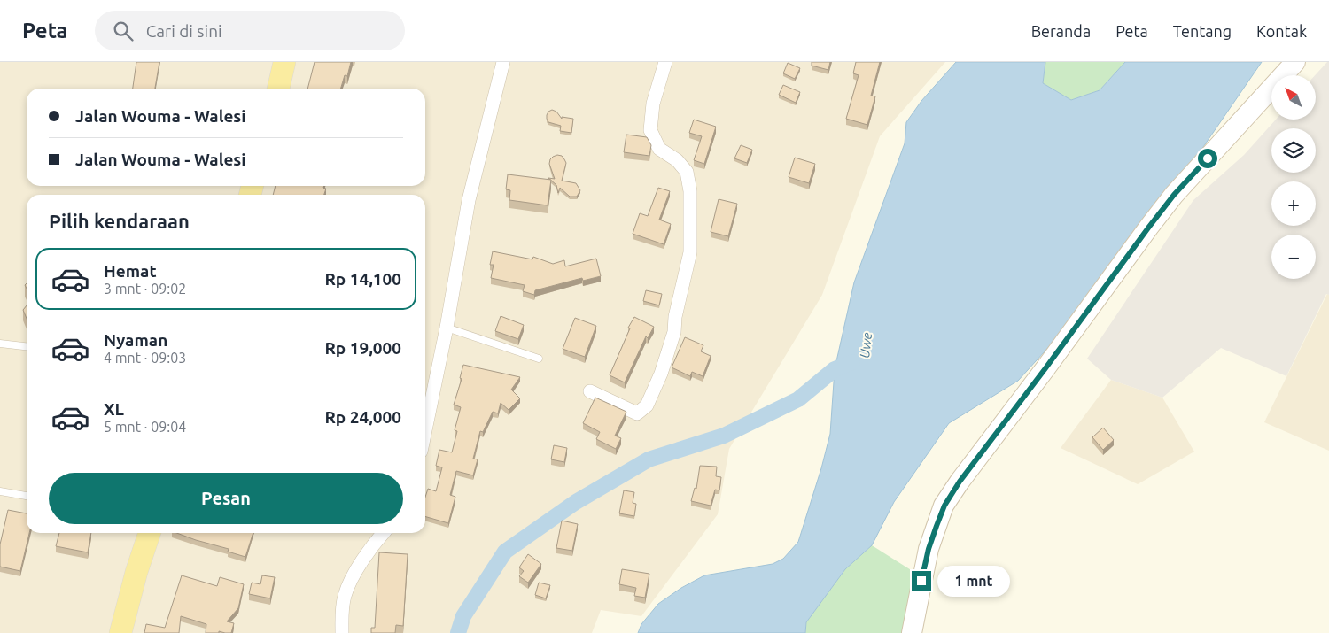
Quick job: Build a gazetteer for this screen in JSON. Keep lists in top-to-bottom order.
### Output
{
  "water": ["Uwe"],
  "north": "top left",
  "page": {
    "header": "Peta",
    "search": "Cari di sini",
    "nav": [
      "Beranda",
      "Peta",
      "Tentang",
      "Kontak"
    ],
    "map_buttons": ["+", "−"],
    "banner": ["Jalan Wouma - Walesi", "Jalan Wouma - Walesi"],
    "heading": "Pilih kendaraan",
    "list": [
      {
        "name": "Hemat",
        "note": "3 mnt · 09:02",
        "value": "Rp 14,100"
      },
      {
        "name": "Nyaman",
        "note": "4 mnt · 09:03",
        "value": "Rp 19,000"
      },
      {
        "name": "XL",
        "note": "5 mnt · 09:04",
        "value": "Rp 24,000"
      }
    ],
    "buttons": "Pesan",
    "bubble": "1 mnt"
  }
}
